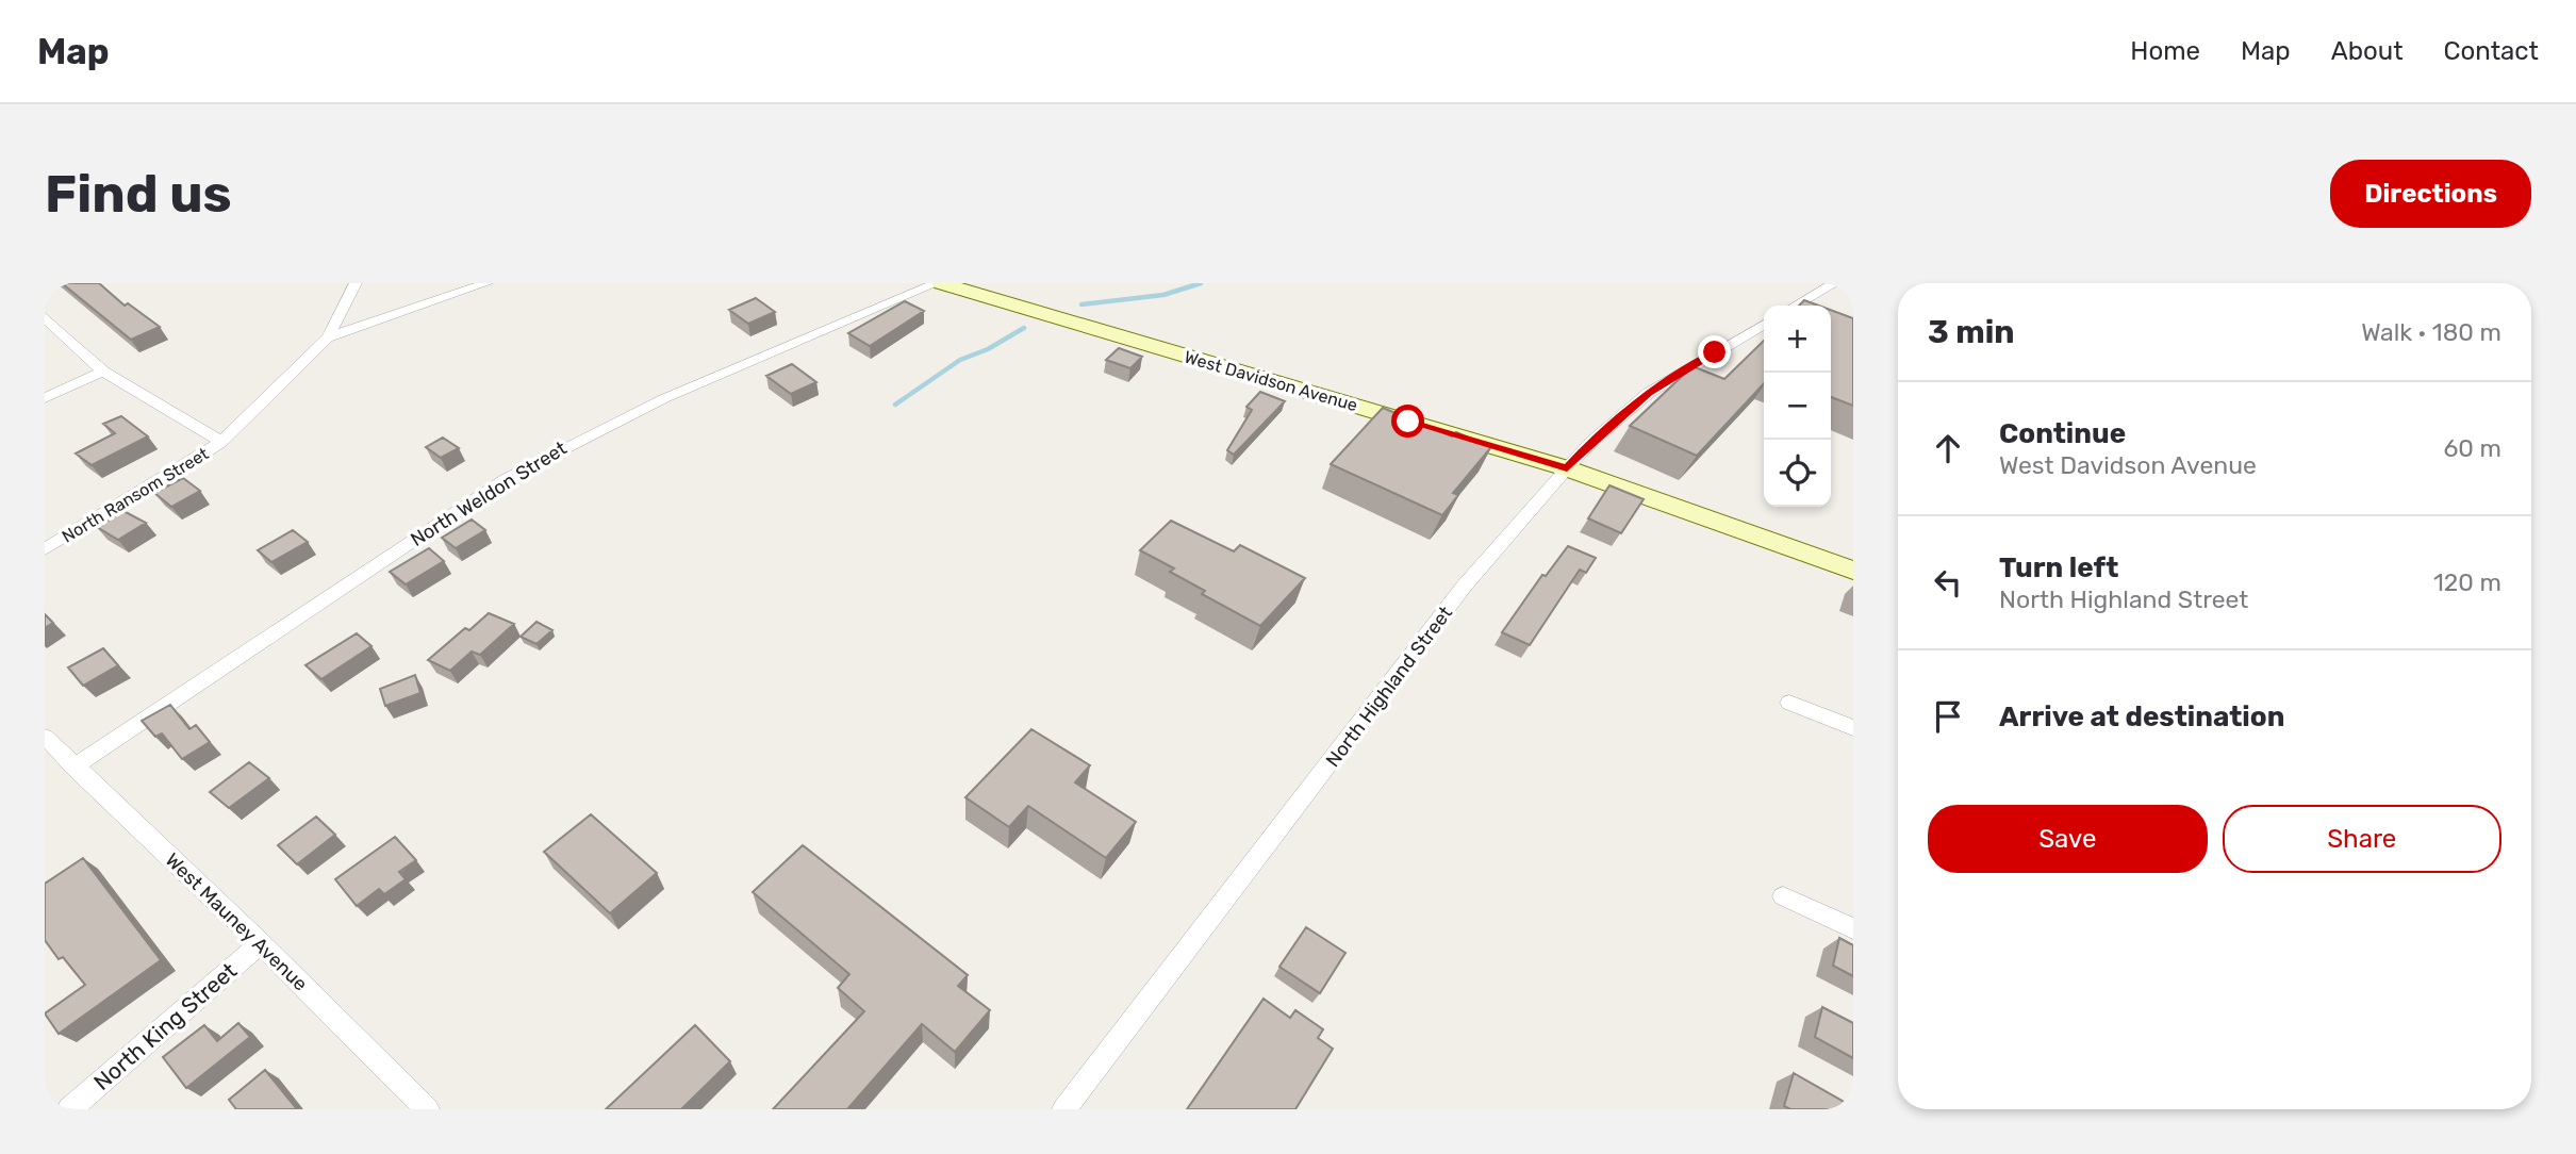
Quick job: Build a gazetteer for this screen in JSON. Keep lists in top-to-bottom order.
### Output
{
  "streets": {
    "street": [
      "West Davidson Avenue",
      "North Weldon Street",
      "North Ransom Street",
      "North Highland Street",
      "West Mauney Avenue",
      "North King Street"
    ]
  },
  "crossings": [
    ["West Davidson Avenue", "North Weldon Street"],
    ["West Davidson Avenue", "North Highland Street"],
    ["North Weldon Street", "West Mauney Avenue"],
    ["West Mauney Avenue", "North King Street"]
  ],
  "page": {
    "header": "Map",
    "nav": [
      "Home",
      "Map",
      "About",
      "Contact"
    ],
    "buttons": [
      "Directions",
      ["Save", "Share"]
    ],
    "title": "Find us",
    "heading": ["3 min", "Walk · 180 m"],
    "map_buttons": ["+", "−"],
    "list": [
      ["Continue", "West Davidson Avenue", "60 m"],
      ["Turn left", "North Highland Street", "120 m"],
      "Arrive at destination"
    ]
  }
}
